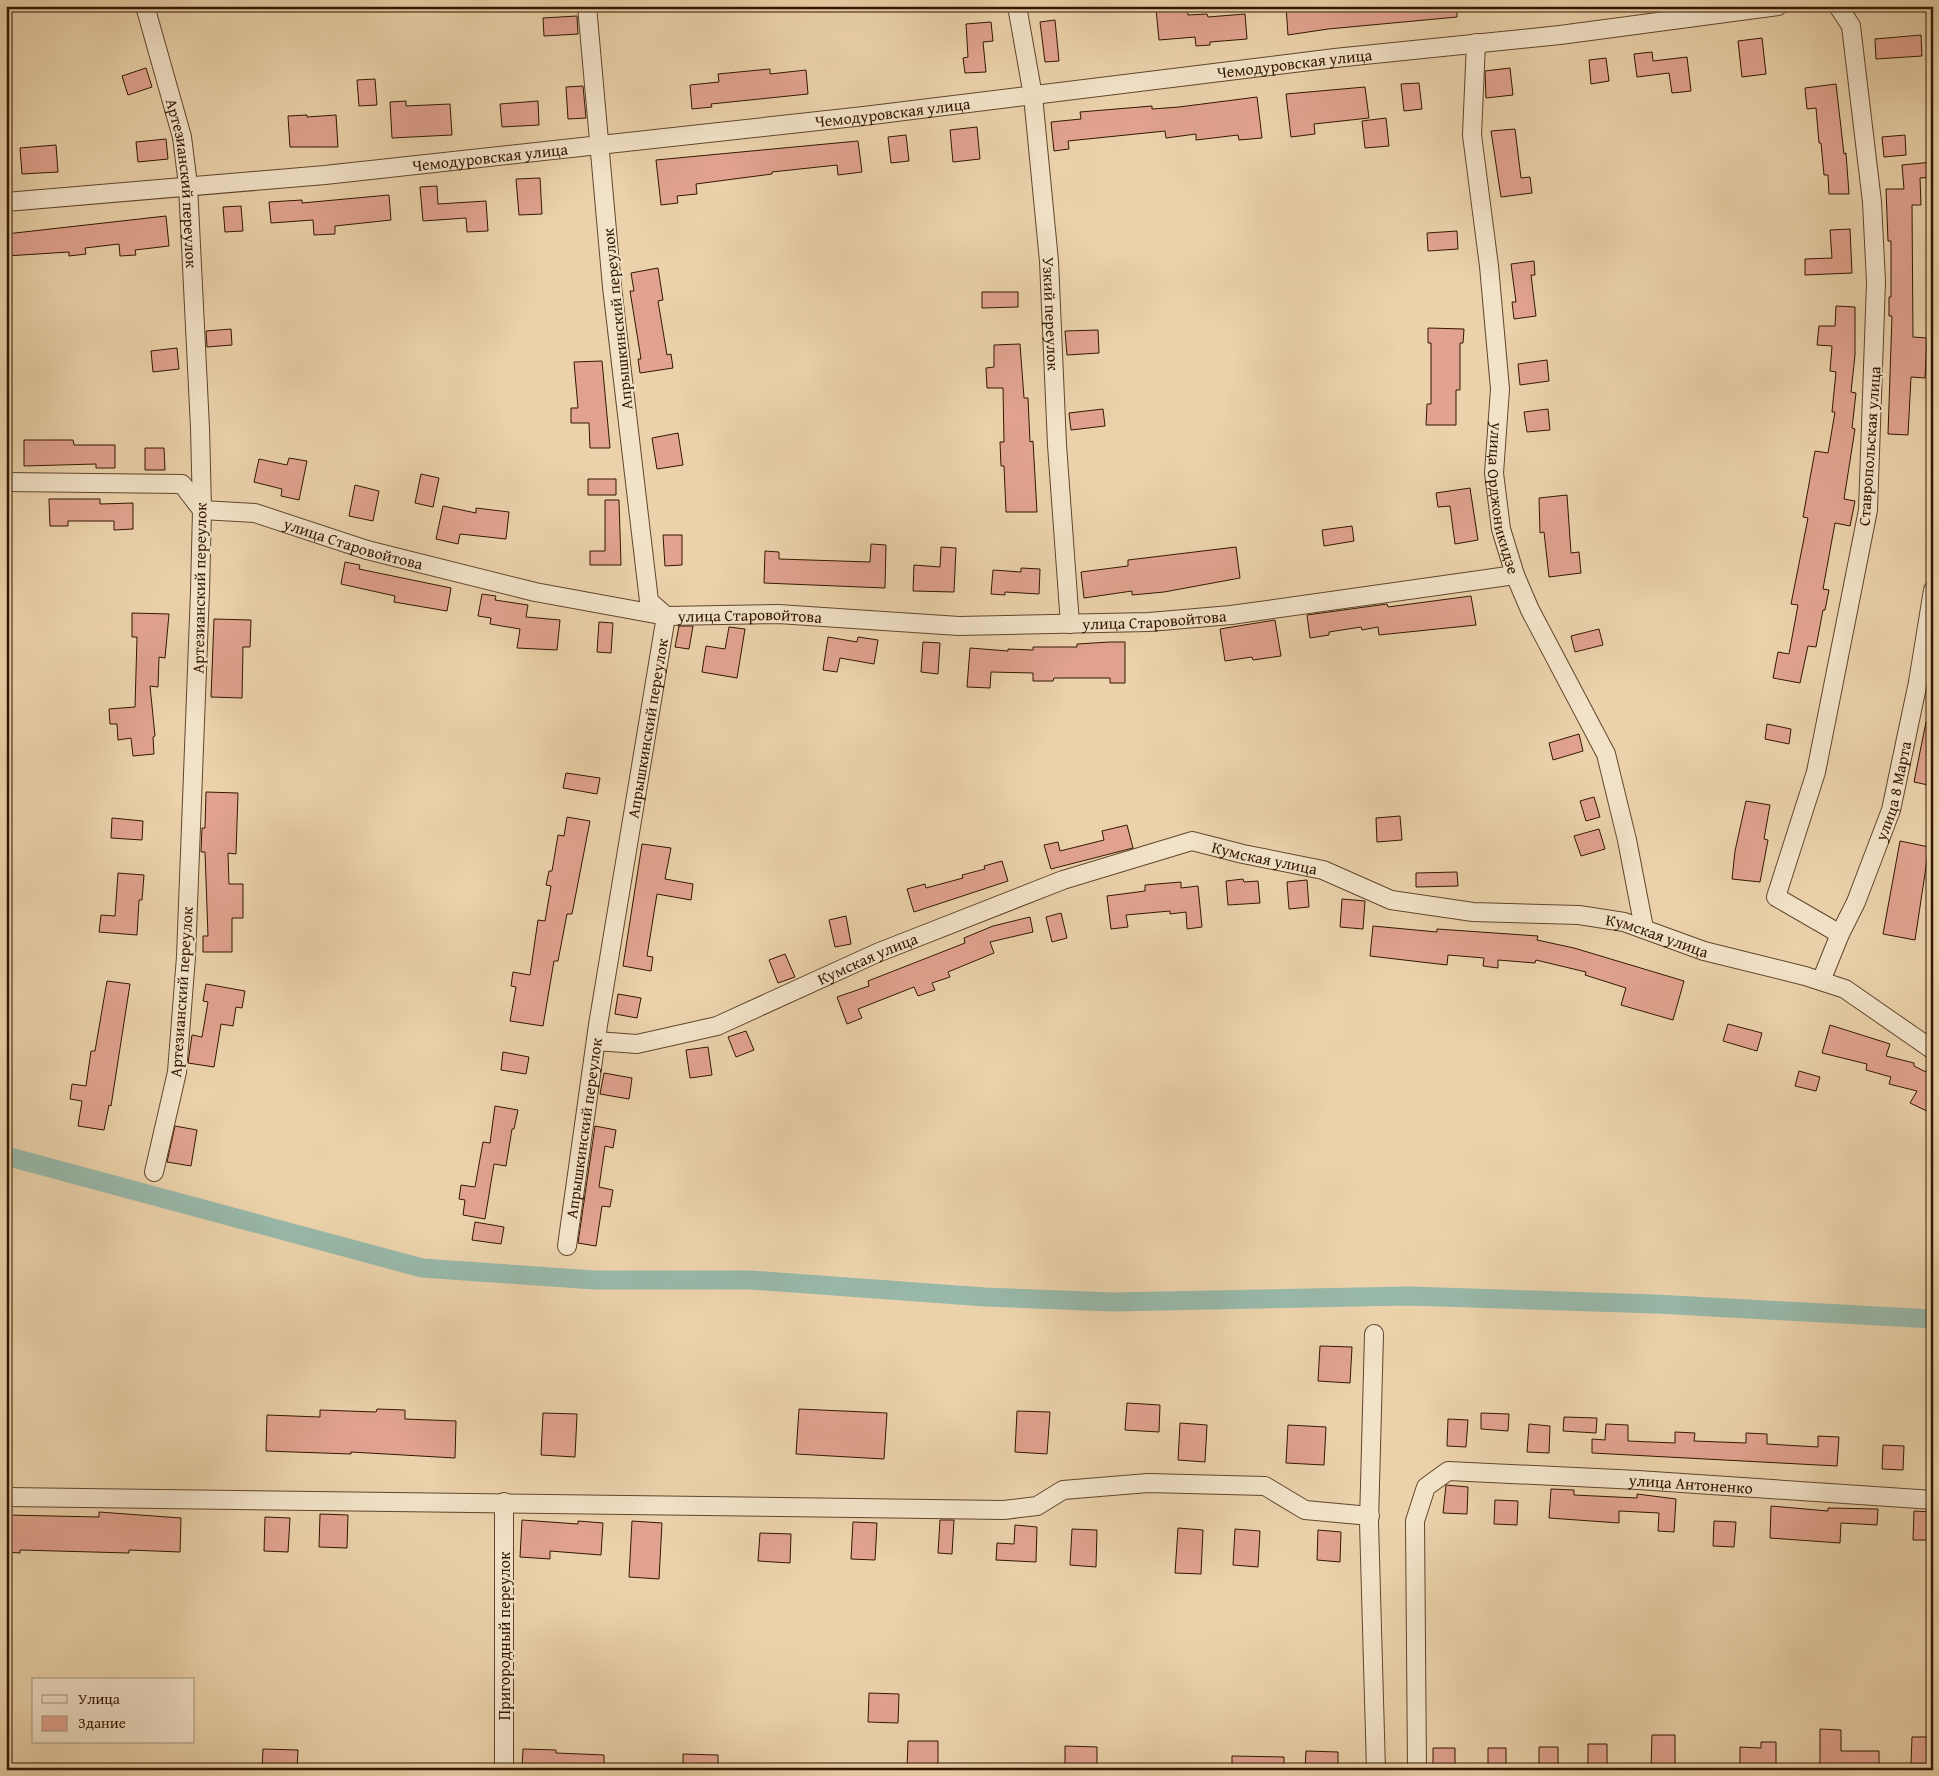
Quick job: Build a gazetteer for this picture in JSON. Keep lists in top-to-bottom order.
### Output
{
  "streets": {
    "street": [
      "Чемодуровская улица",
      "Артезианский переулок",
      "Узкий переулок",
      "Апрышкинский переулок",
      "Ставропольская улица",
      "улица Орджоникидзе",
      "улица Старовойтова",
      "улица 8 Марта",
      "Кумская улица",
      "улица Антоненко",
      "Пригородный переулок"
    ]
  },
  "crossings": [
    ["Чемодуровская улица", "Артезианский переулок"],
    ["Чемодуровская улица", "Узкий переулок"],
    ["Чемодуровская улица", "Апрышкинский переулок"],
    ["Чемодуровская улица", "улица Орджоникидзе"],
    ["Артезианский переулок", "улица Старовойтова"],
    ["Узкий переулок", "улица Старовойтова"],
    ["Апрышкинский переулок", "улица Старовойтова"],
    ["Апрышкинский переулок", "Кумская улица"],
    ["Ставропольская улица", "улица 8 Марта"],
    ["улица Орджоникидзе", "улица Старовойтова"],
    ["улица Орджоникидзе", "Кумская улица"],
    ["улица 8 Марта", "Кумская улица"]
  ],
  "legend": ["Улица", "Здание"]
}
